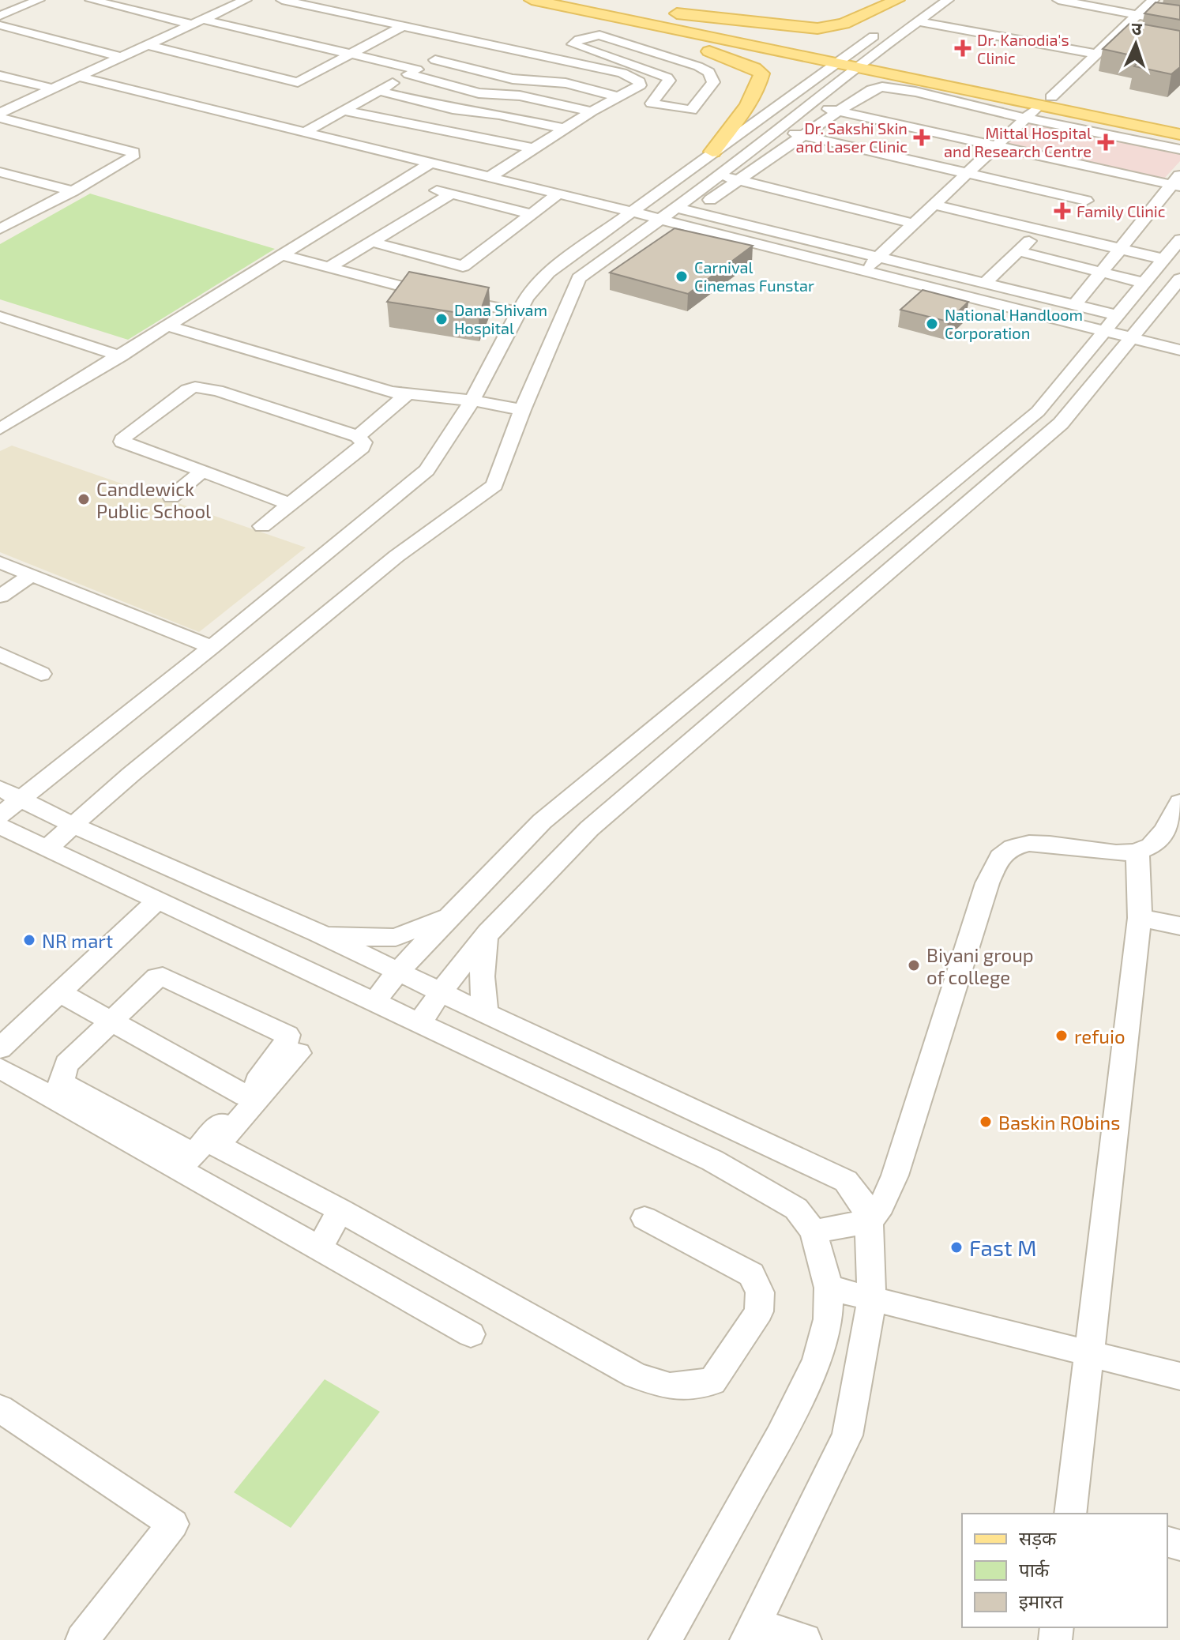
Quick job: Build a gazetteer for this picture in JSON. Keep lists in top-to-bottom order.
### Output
{
  "places": {
    "health": [
      "Dr. Kanodia's Clinic",
      "Dr. Sakshi Skin and Laser Clinic",
      "Mittal Hospital and Research Centre",
      "Family Clinic"
    ],
    "other": [
      "Carnival Cinemas Funstar",
      "Dana Shivam Hospital",
      "National Handloom Corporation",
      "Candlewick Public School",
      "NR mart",
      "Biyani group of college",
      "refuio",
      "Baskin RObins",
      "Fast M"
    ]
  },
  "legend": ["सड़क", "पार्क", "इमारत"],
  "north": "top"
}
